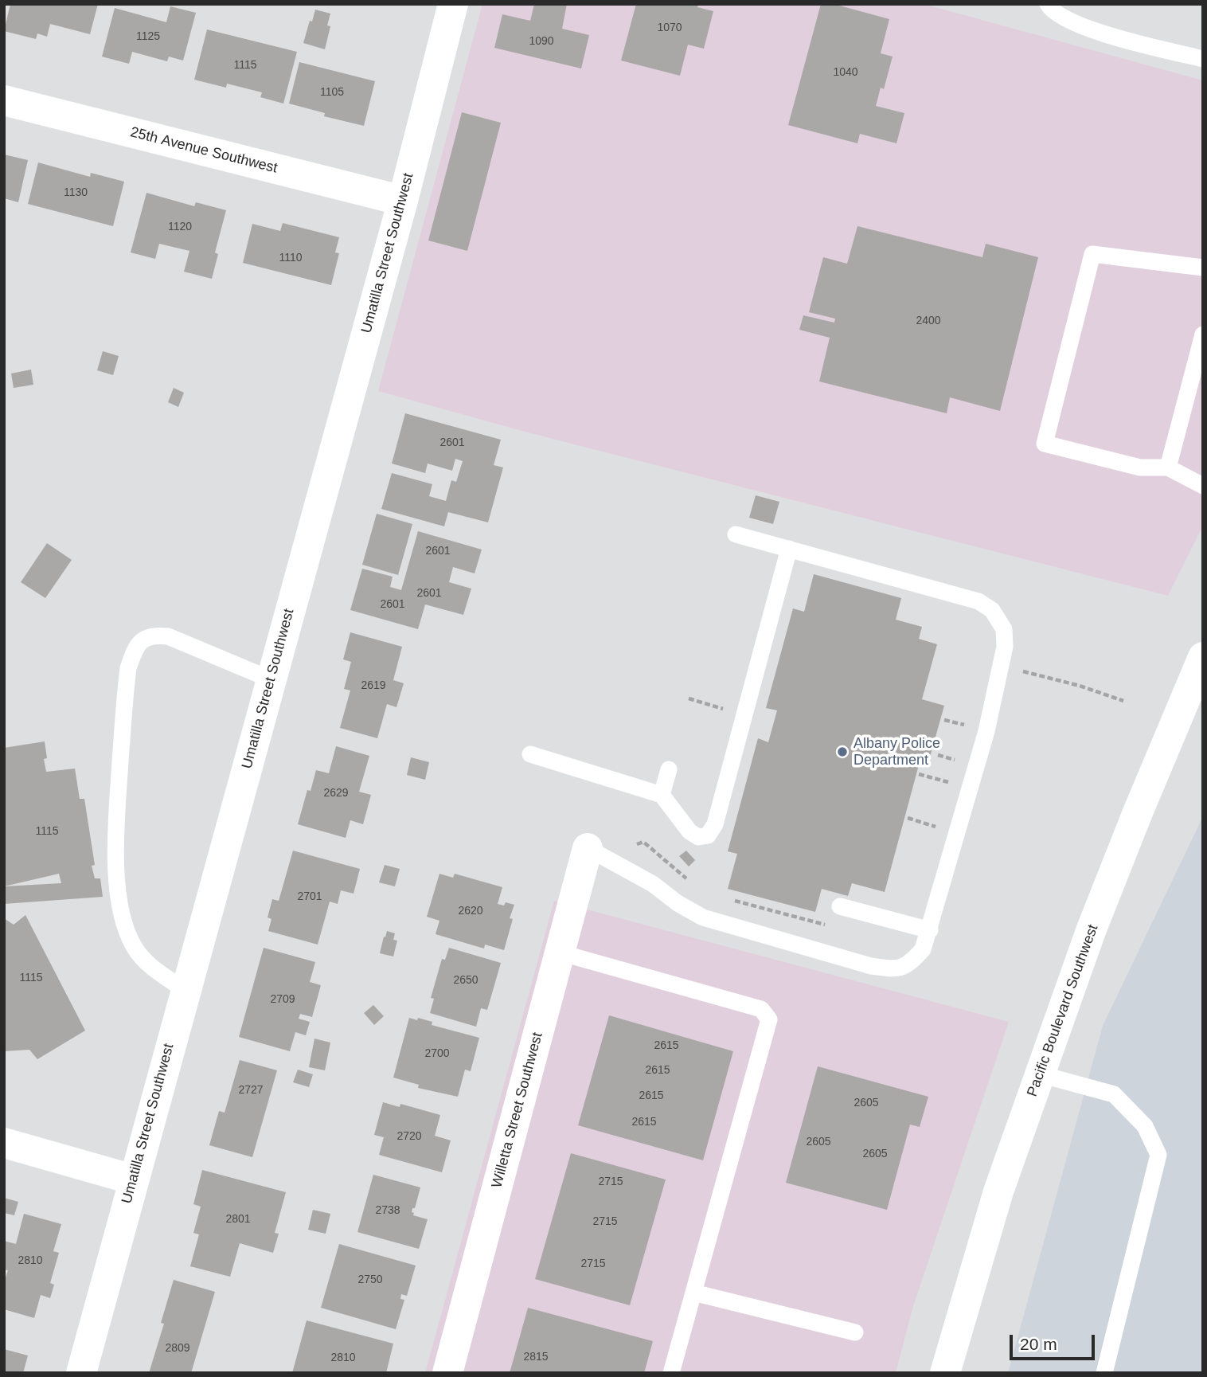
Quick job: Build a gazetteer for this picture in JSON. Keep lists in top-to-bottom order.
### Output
{
  "streets": {
    "street": [
      "25th Avenue Southwest",
      "Umatilla Street Southwest",
      "Pacific Boulevard Southwest",
      "Willetta Street Southwest"
    ]
  },
  "crossings": [
    ["25th Avenue Southwest", "Umatilla Street Southwest"]
  ],
  "places": ["Albany Police Department"],
  "house_numbers": [
    "1070",
    "1125",
    "1090",
    "1115",
    "1040",
    "1105",
    "1130",
    "1120",
    "1110",
    "2400",
    "2601",
    "2601",
    "2601",
    "2601",
    "2619",
    "2629",
    "1115",
    "2701",
    "2620",
    "1115",
    "2650",
    "2709",
    "2615",
    "2700",
    "2615",
    "2727",
    "2615",
    "2605",
    "2615",
    "2720",
    "2605",
    "2605",
    "2715",
    "2738",
    "2801",
    "2715",
    "2810",
    "2715",
    "2750",
    "2809",
    "2815",
    "2810"
  ],
  "scale_bar": "20 m"
}
